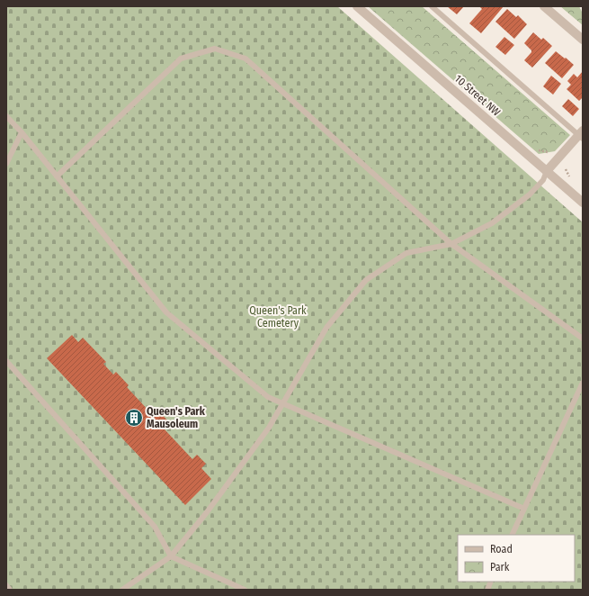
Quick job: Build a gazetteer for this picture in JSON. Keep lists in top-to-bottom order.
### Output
{
  "streets": {
    "street": ["10 Street NW"]
  },
  "parks": ["Queen's Park Cemetery"],
  "places": {
    "building": ["Queen's Park Mausoleum"]
  },
  "legend": ["Road", "Park"]
}
